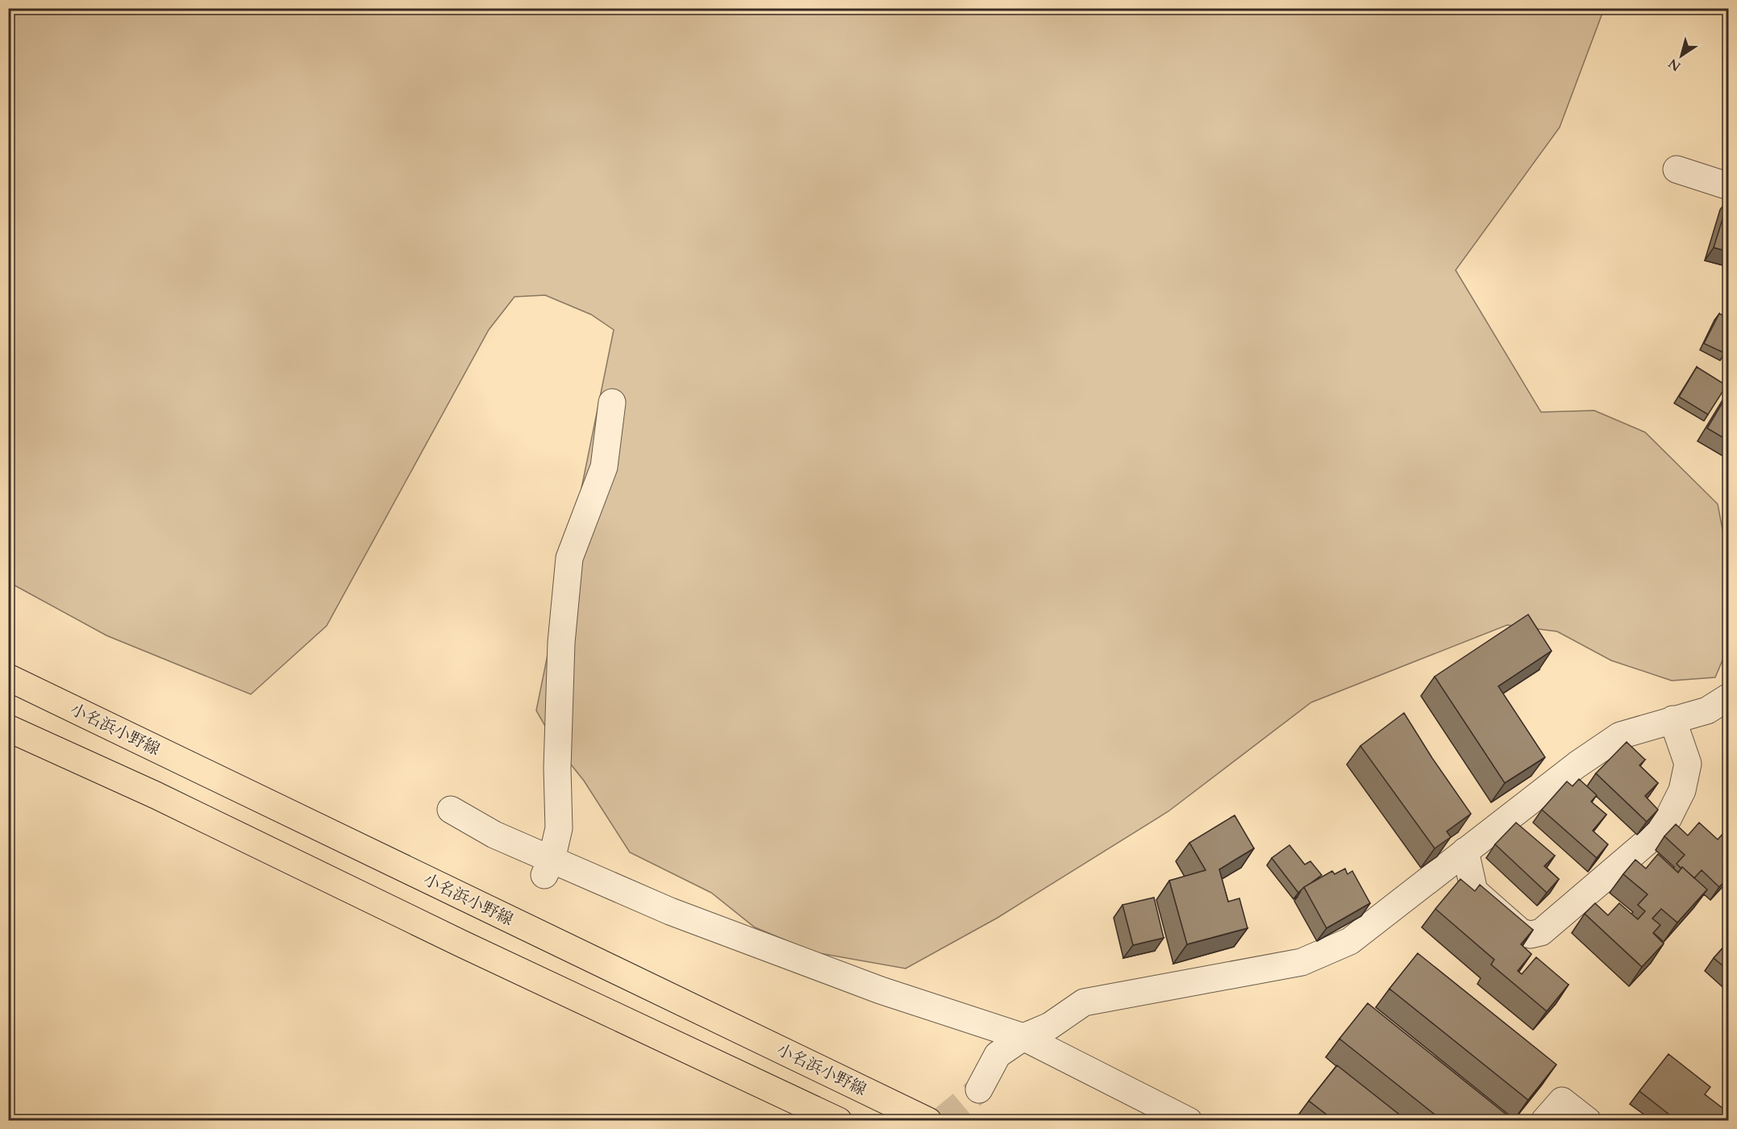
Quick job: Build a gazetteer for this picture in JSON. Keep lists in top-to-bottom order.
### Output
{
  "streets": {
    "main road": ["小名浜小野線"]
  },
  "north": "bottom left"
}
